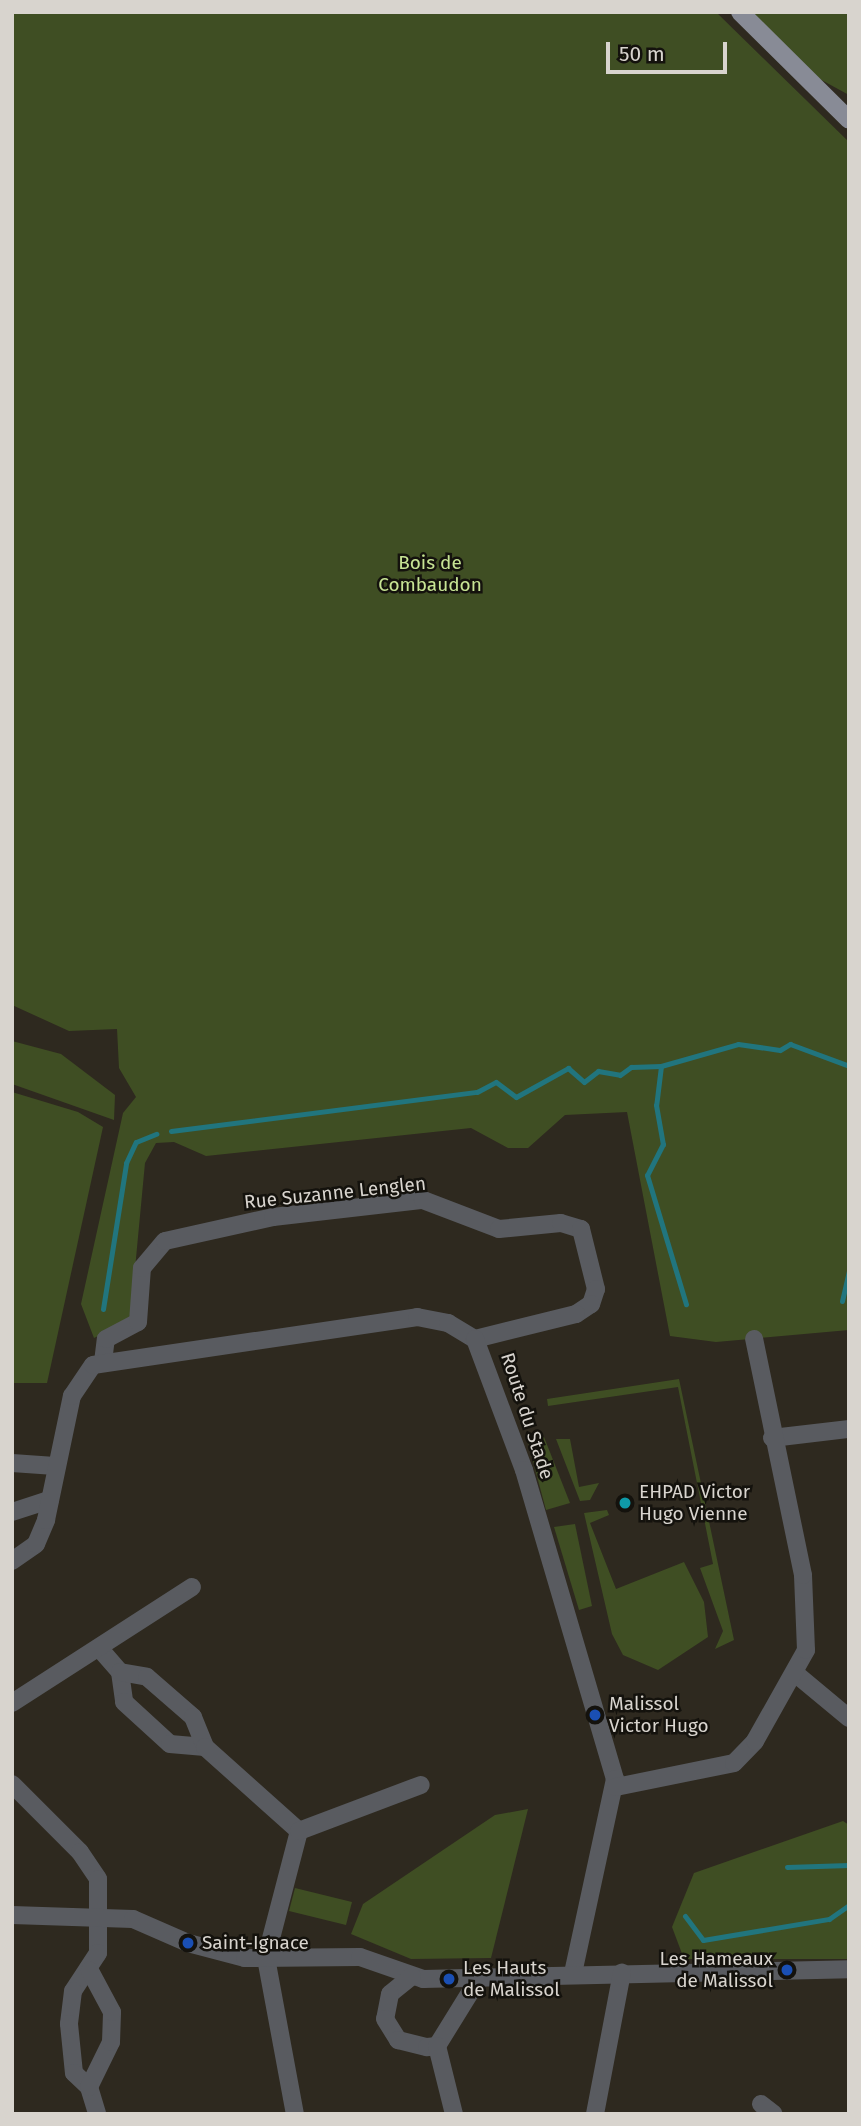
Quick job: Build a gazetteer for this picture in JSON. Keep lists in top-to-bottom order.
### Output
{
  "streets": {
    "street": ["Rue Suzanne Lenglen", "Route du Stade"]
  },
  "crossings": [
    ["Rue Suzanne Lenglen", "Route du Stade"]
  ],
  "parks": ["Bois de Combaudon"],
  "places": [
    "EHPAD Victor Hugo Vienne",
    "Malissol Victor Hugo",
    "Saint-Ignace",
    "Les Hameaux de Malissol",
    "Les Hauts de Malissol"
  ],
  "scale_bar": "50 m"
}
